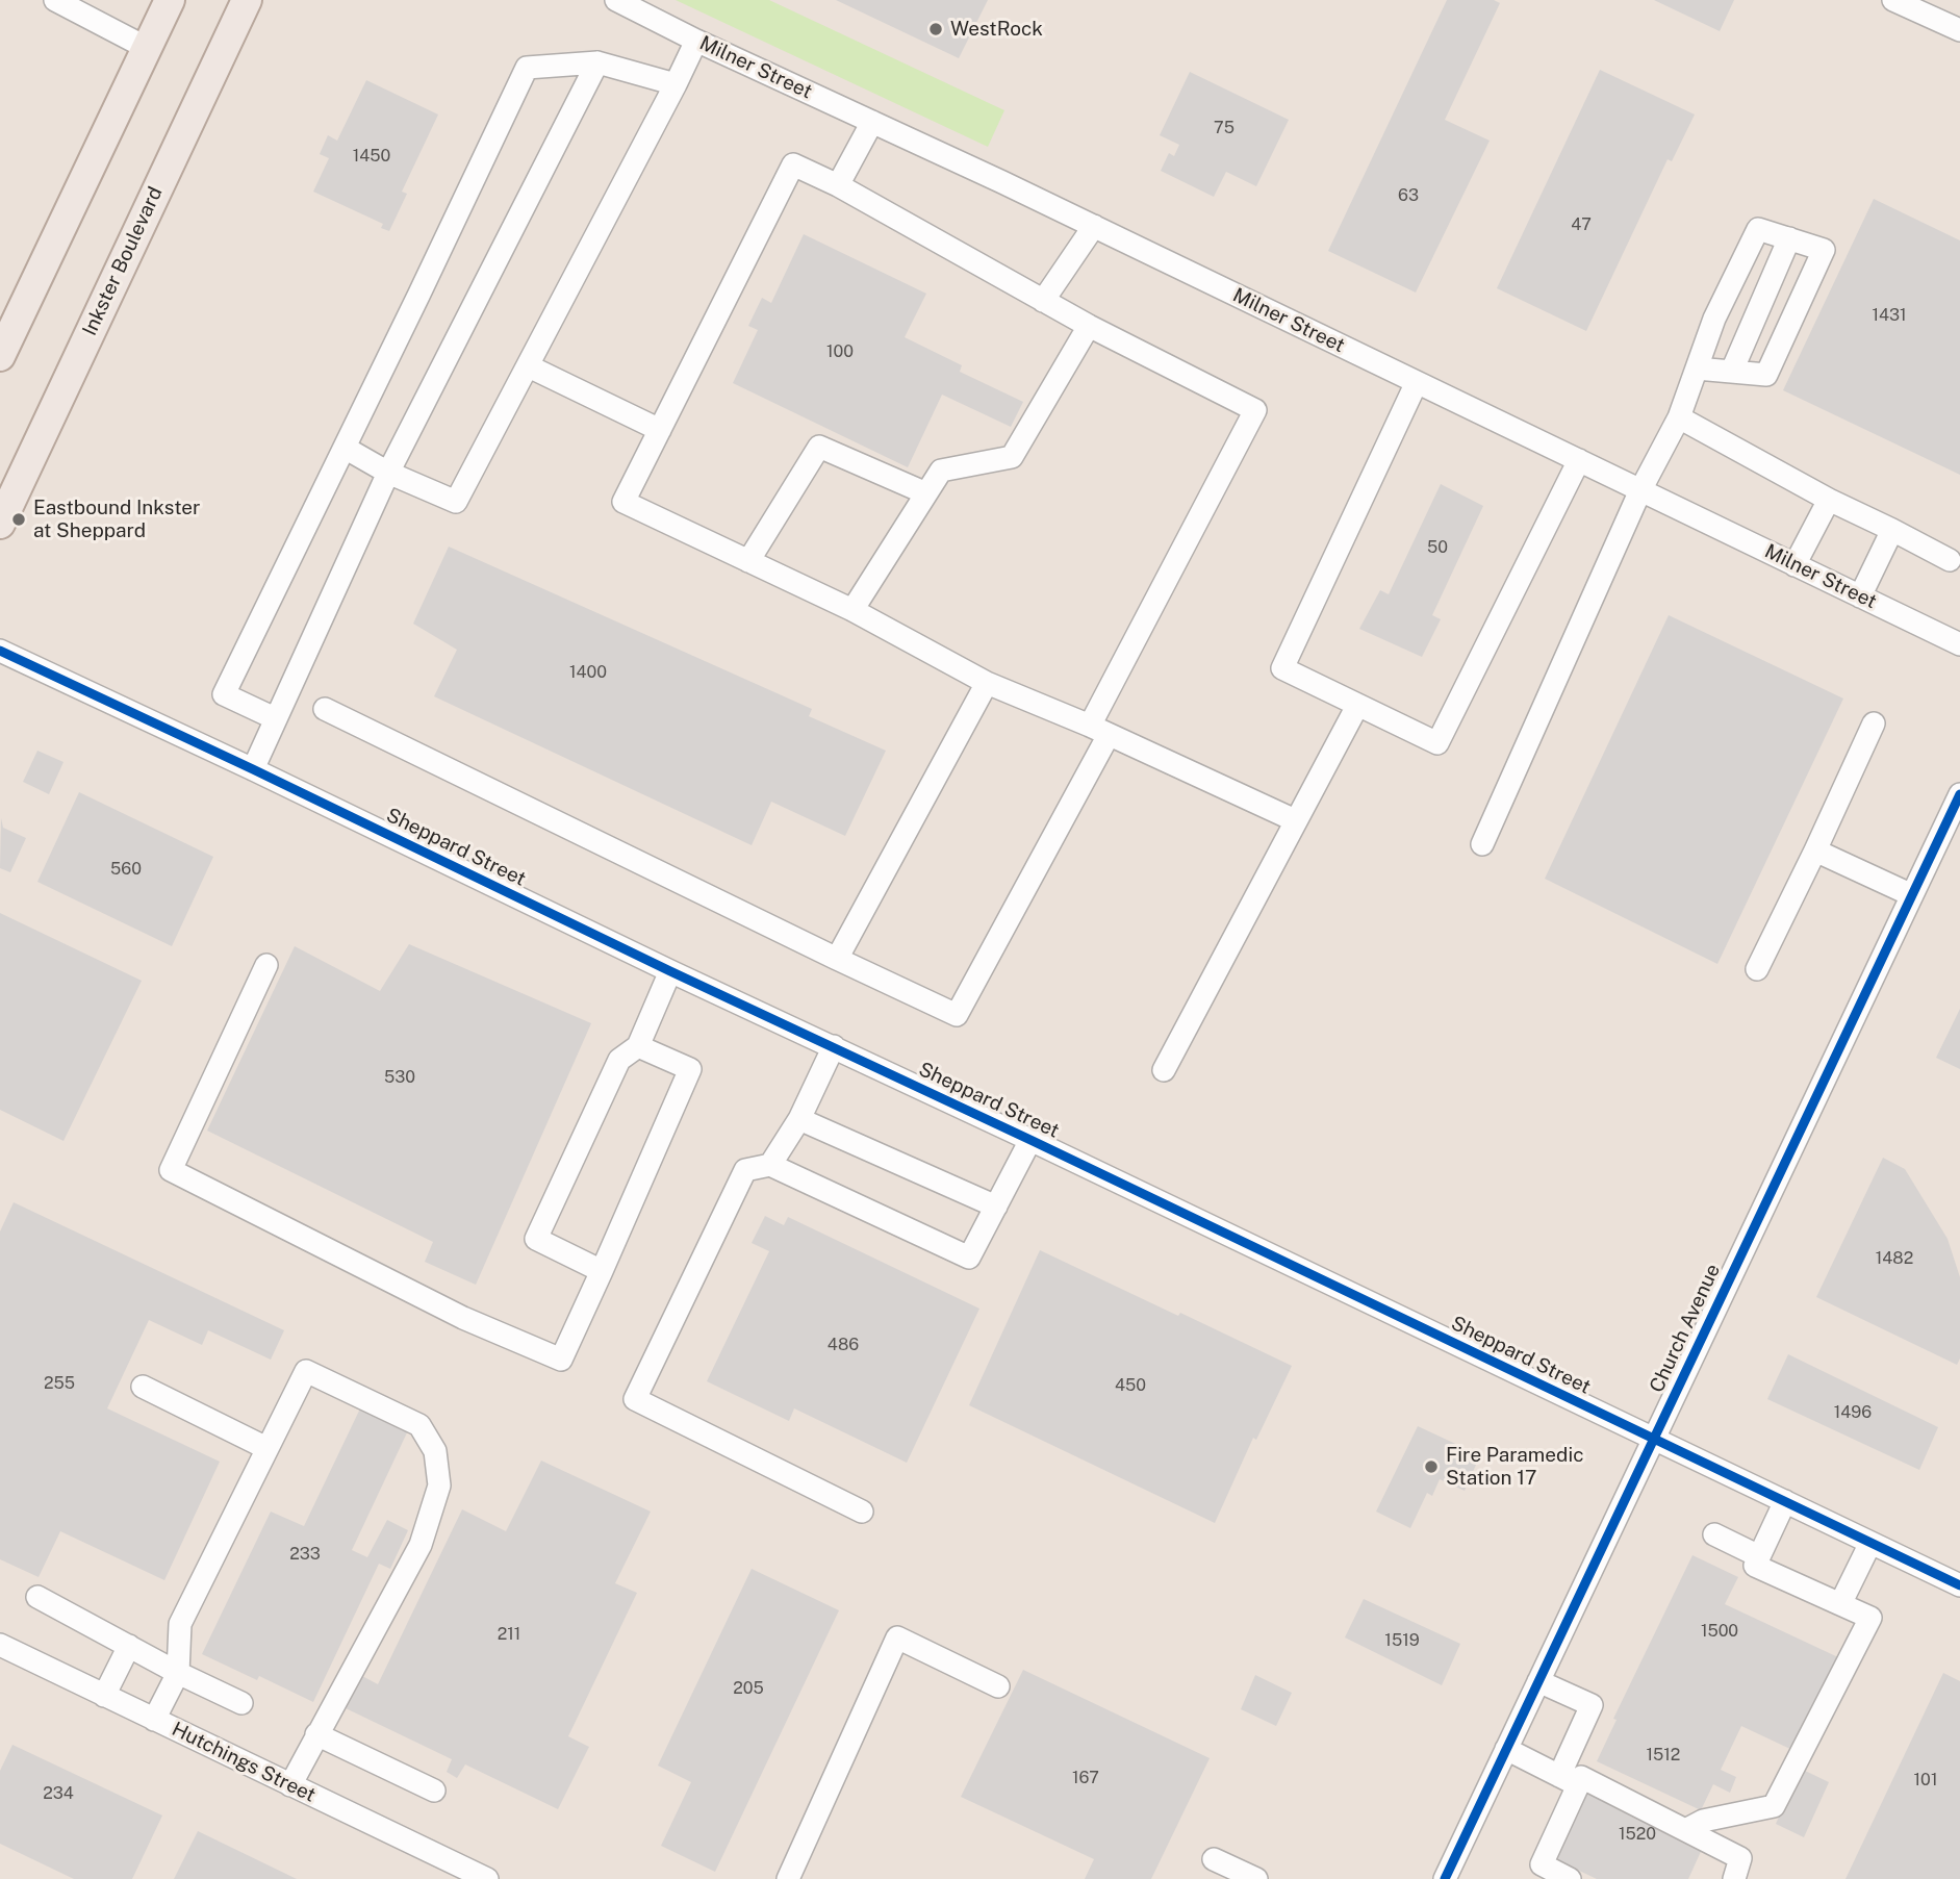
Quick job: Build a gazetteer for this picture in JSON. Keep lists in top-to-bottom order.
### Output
{
  "streets": {
    "main road": ["Inkster Boulevard"],
    "street": [
      "Milner Street",
      "Sheppard Street",
      "Church Avenue",
      "Hutchings Street"
    ]
  },
  "crossings": [
    ["Sheppard Street", "Church Avenue"]
  ],
  "places": ["WestRock", "Eastbound Inkster at Sheppard", "Fire Paramedic Station 17"],
  "house_numbers": [
    "75",
    "1450",
    "63",
    "47",
    "1431",
    "100",
    "50",
    "1400",
    "560",
    "530",
    "1482",
    "486",
    "255",
    "450",
    "1496",
    "233",
    "1500",
    "211",
    "1519",
    "205",
    "1512",
    "167",
    "101",
    "234",
    "1520"
  ]
}
